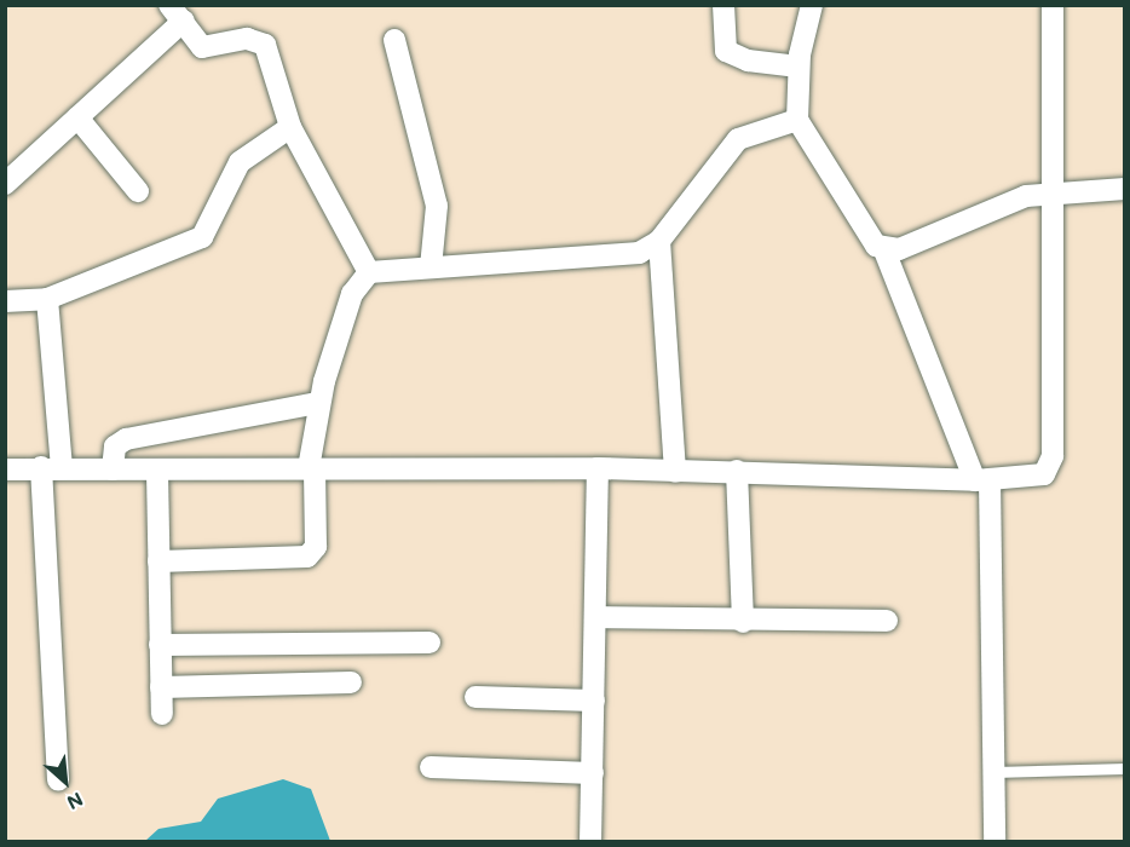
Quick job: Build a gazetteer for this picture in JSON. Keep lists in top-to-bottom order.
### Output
{
  "north": "bottom right"
}
